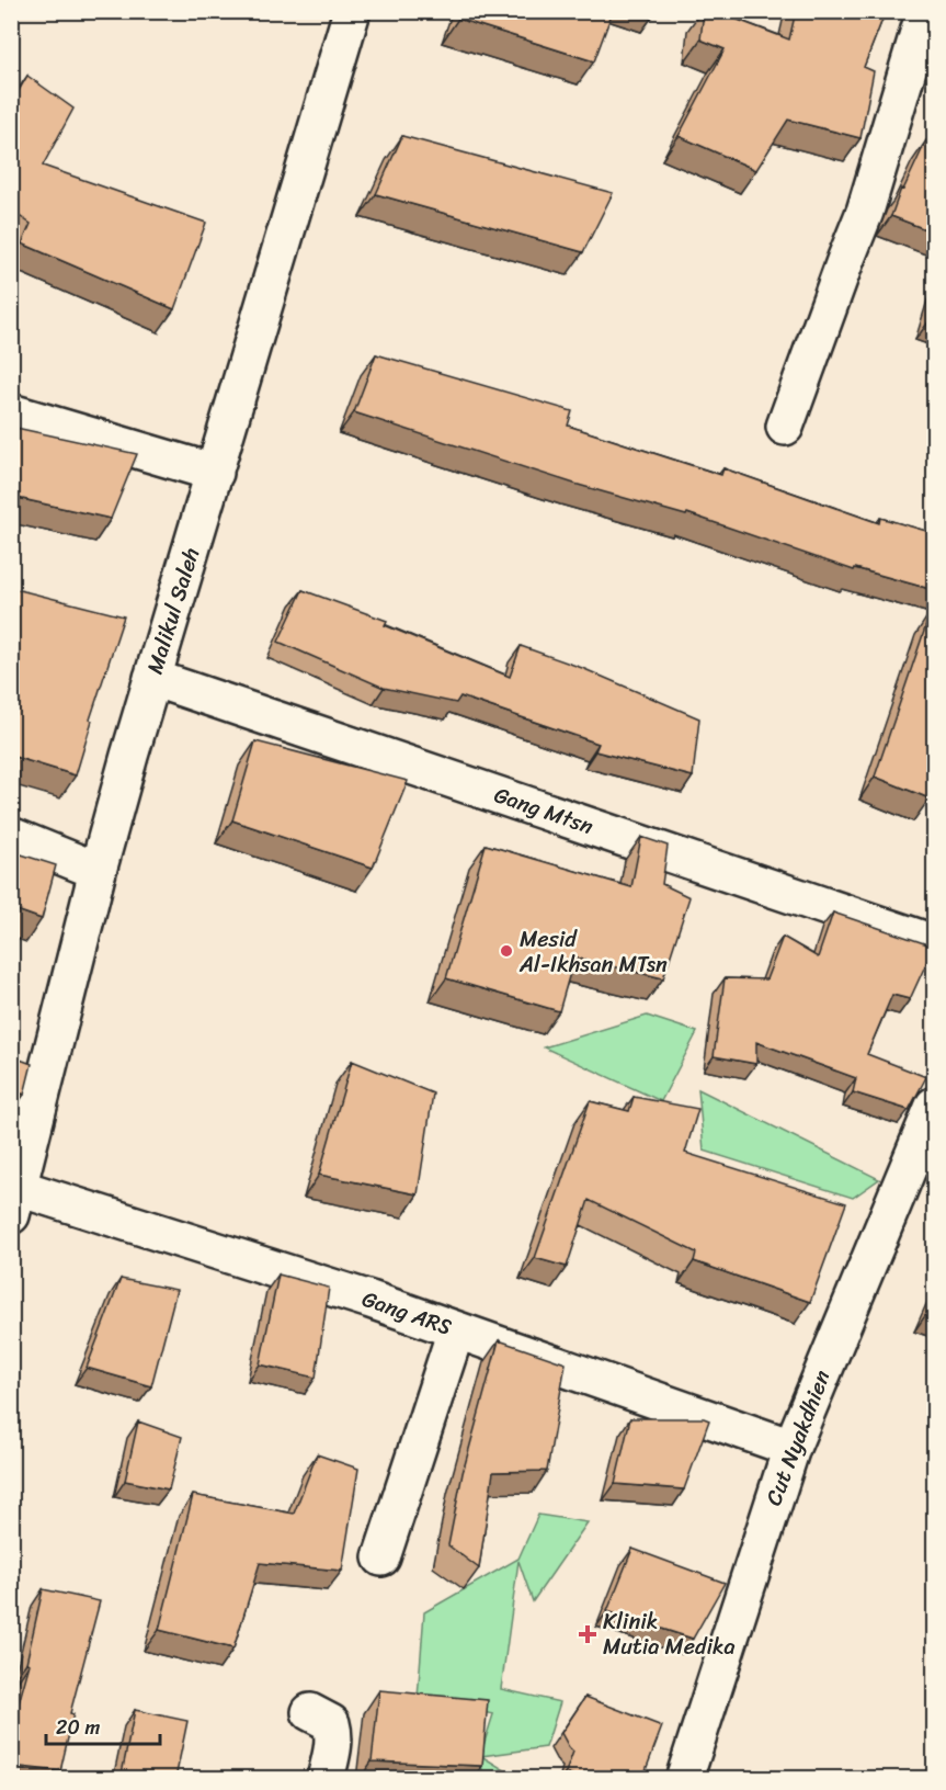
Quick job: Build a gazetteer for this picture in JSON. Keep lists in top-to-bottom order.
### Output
{
  "streets": {
    "street": [
      "Malikul Saleh",
      "Gang Mtsn",
      "Gang ARS",
      "Cut Nyakdhien"
    ]
  },
  "crossings": [
    ["Malikul Saleh", "Gang Mtsn"],
    ["Malikul Saleh", "Gang ARS"],
    ["Gang ARS", "Cut Nyakdhien"]
  ],
  "places": {
    "other": ["Mesid Al-Ikhsan MTsn"],
    "health": ["Klinik Mutia Medika"]
  },
  "scale_bar": "20 m"
}
